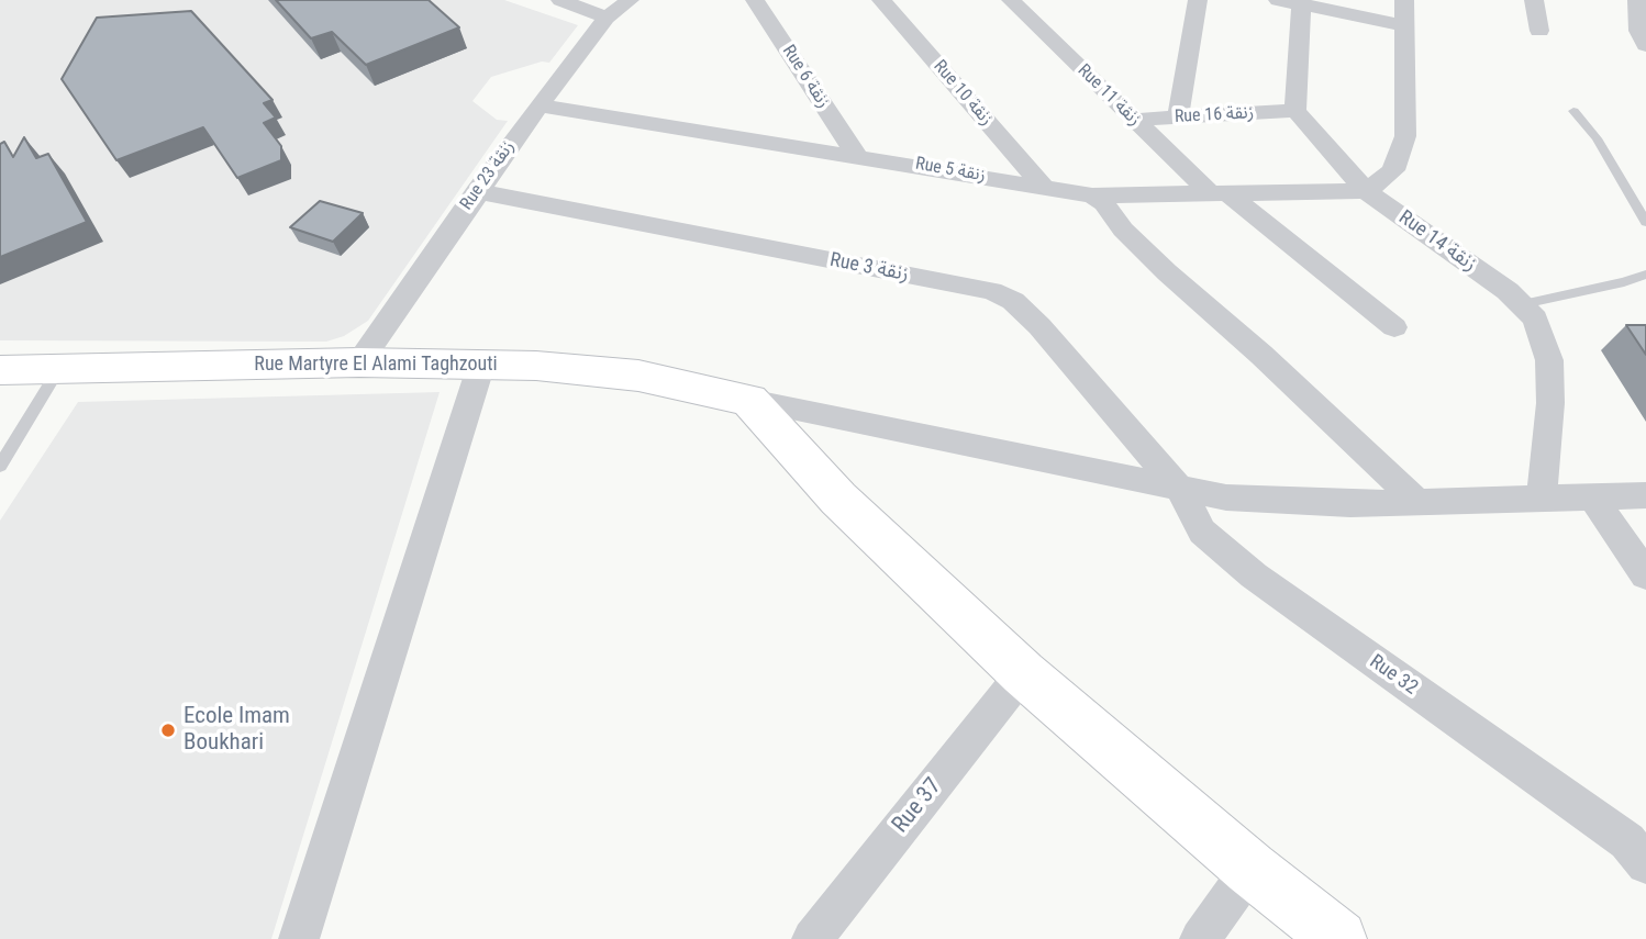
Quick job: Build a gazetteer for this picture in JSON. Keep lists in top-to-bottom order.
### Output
{
  "streets": {
    "street": [
      "Rue 6 زنقة",
      "Rue 10 زنقة",
      "Rue 11 زنقة",
      "Rue 16 زنقة",
      "Rue 5 زنقة",
      "Rue 23 زنقة",
      "Rue 14 زنقة",
      "Rue 3 زنقة",
      "Rue Martyre El Alami Taghzouti",
      "Rue 32",
      "Rue 37"
    ]
  },
  "crossings": [
    ["Rue 6 زنقة", "Rue 5 زنقة"],
    ["Rue 10 زنقة", "Rue 5 زنقة"],
    ["Rue 11 زنقة", "Rue 16 زنقة"],
    ["Rue 11 زنقة", "Rue 5 زنقة"],
    ["Rue 16 زنقة", "Rue 14 زنقة"],
    ["Rue 5 زنقة", "Rue 23 زنقة"],
    ["Rue 5 زنقة", "Rue 14 زنقة"],
    ["Rue 23 زنقة", "Rue 3 زنقة"],
    ["Rue 23 زنقة", "Rue Martyre El Alami Taghzouti"],
    ["Rue 3 زنقة", "Rue 32"]
  ],
  "places": ["Ecole Imam Boukhari"]
}
